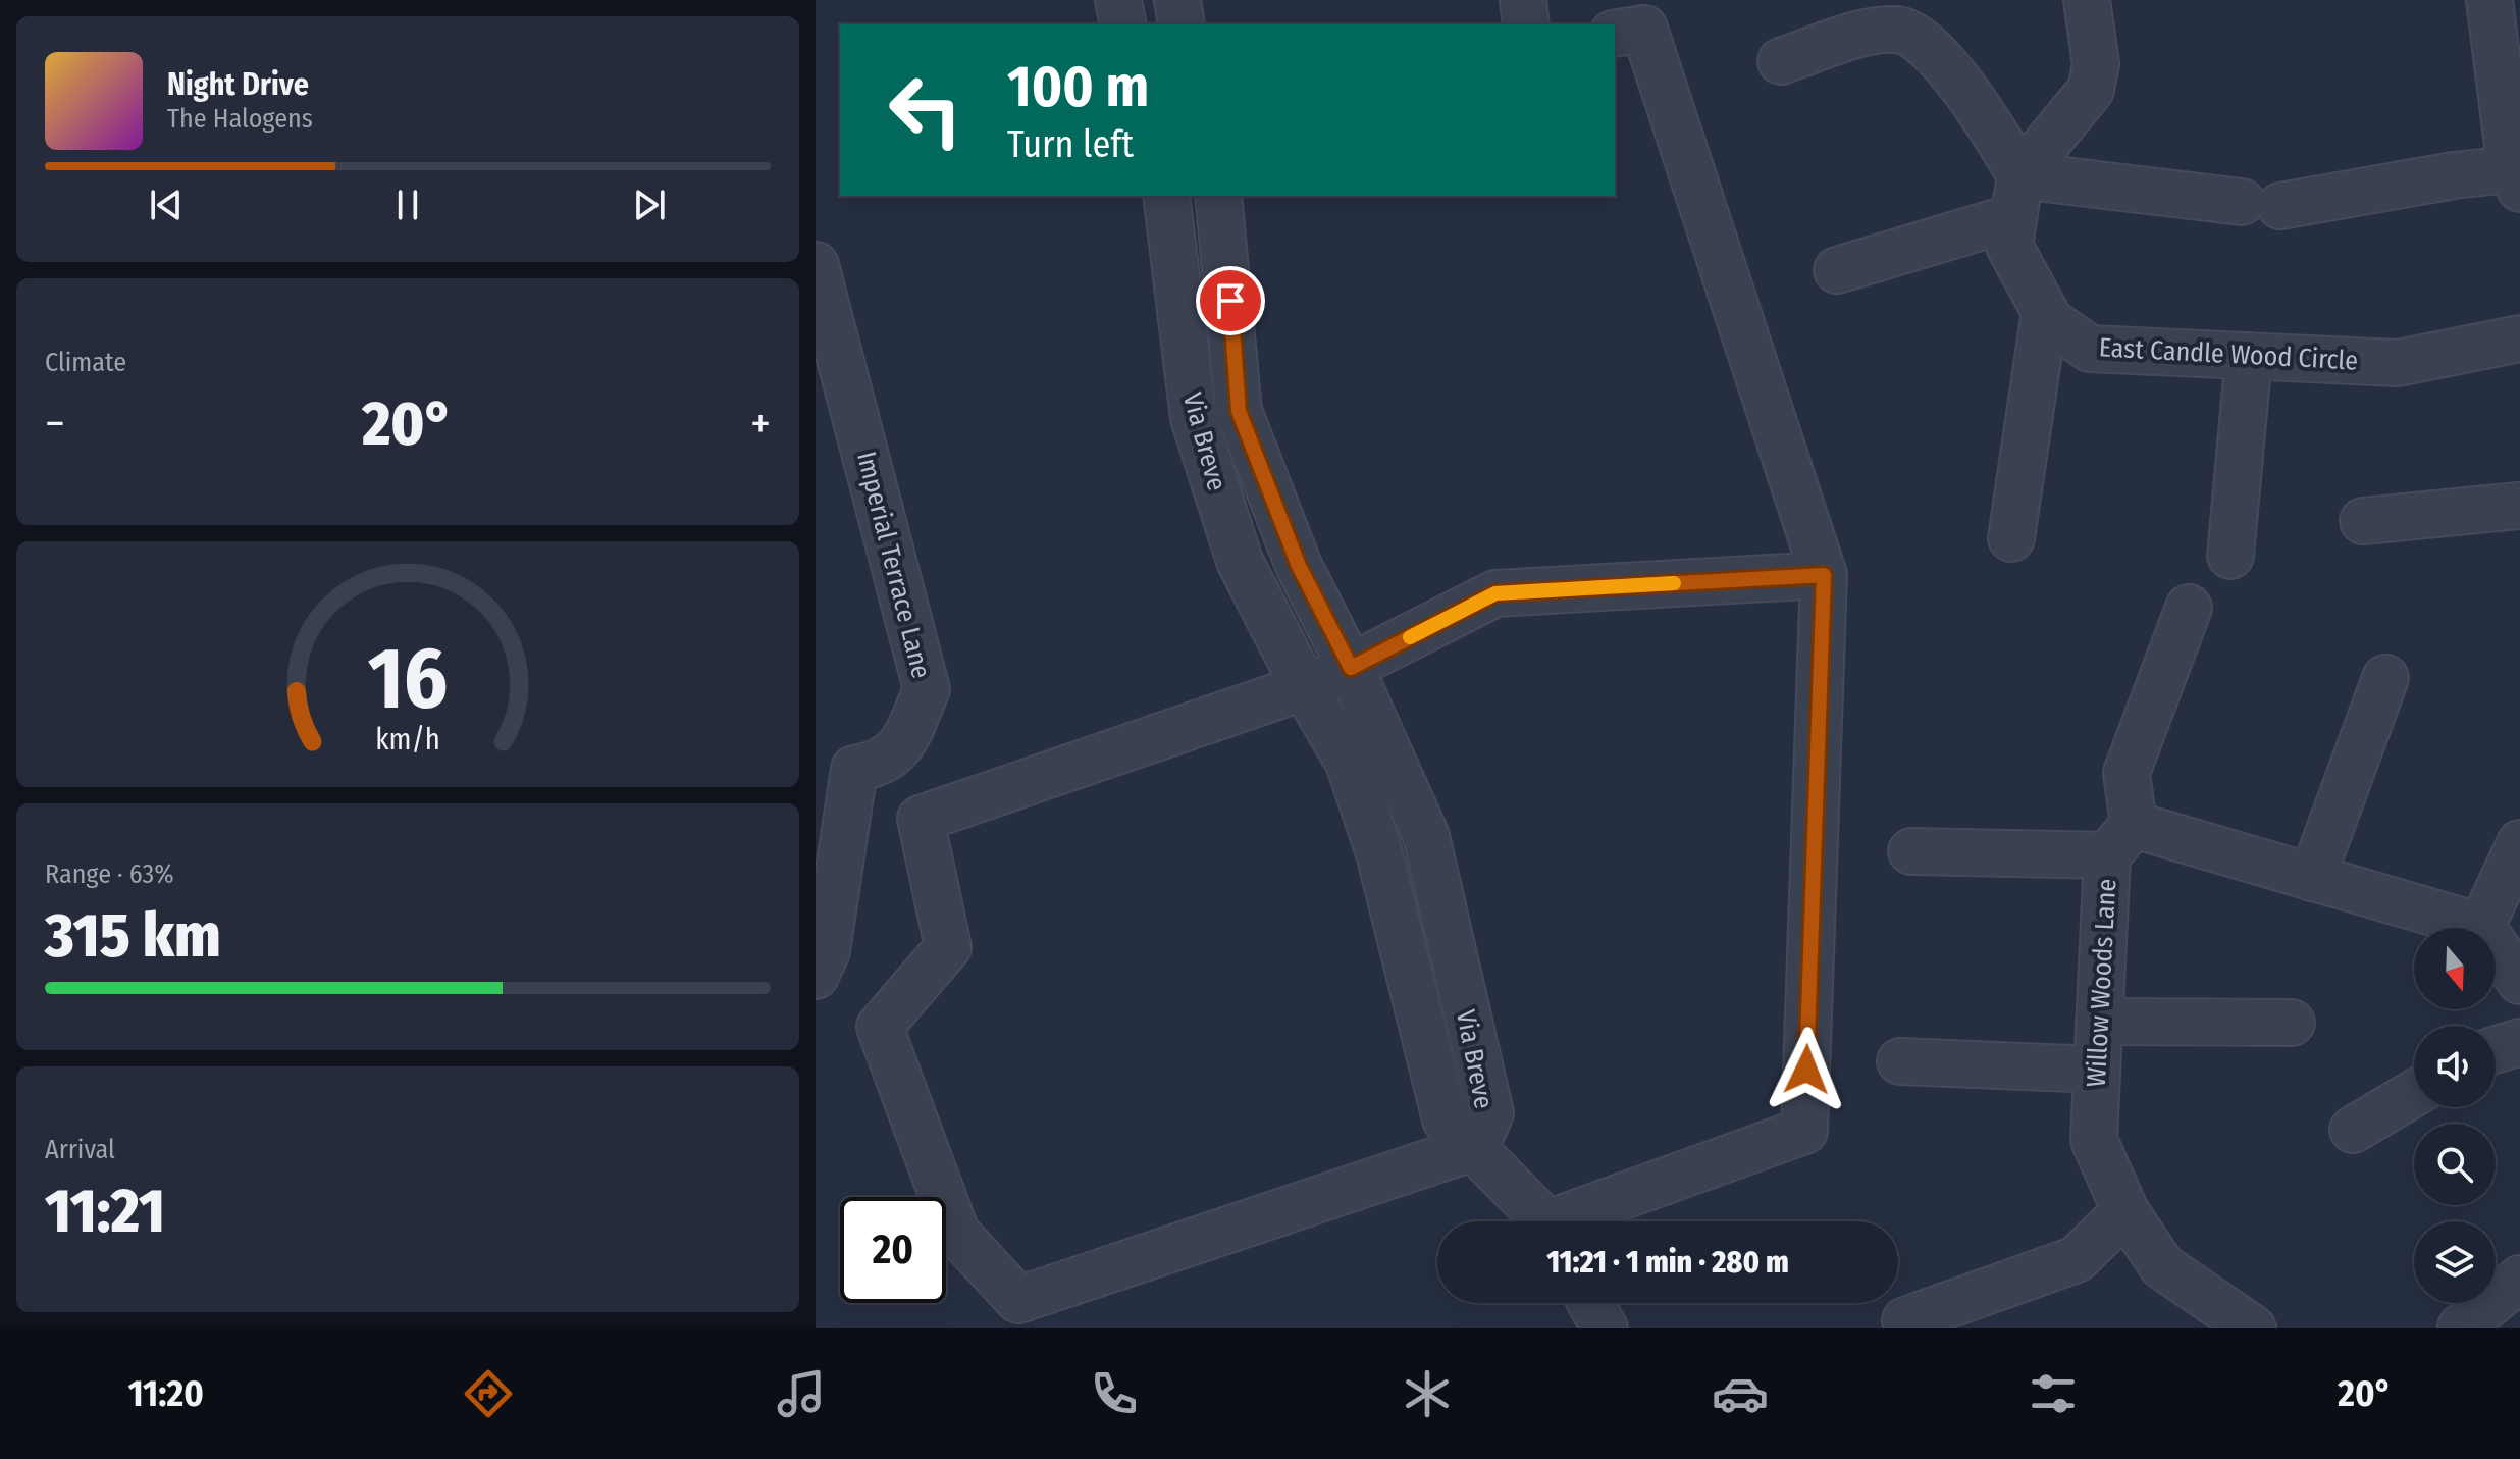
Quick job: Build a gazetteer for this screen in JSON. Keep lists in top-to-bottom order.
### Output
{
  "streets": {
    "street": [
      "East Candle Wood Circle",
      "Via Breve",
      "Imperial Terrace Lane",
      "Willow Woods Lane"
    ]
  },
  "north": "bottom",
  "page": {
    "turn": ["100 m", "Turn left"],
    "song": ["Night Drive", "The Halogens"],
    "tile": [
      "Climate",
      ["Range · 63%", "315 km"],
      ["Arrival", "11:21"]
    ],
    "heat": ["−", "20°", "+"],
    "limit": "20",
    "trip": "11:21 · 1 min · 280 m",
    "tabs": ["11:20", "20°"],
    "gauge": ["16", "km/h"]
  }
}
